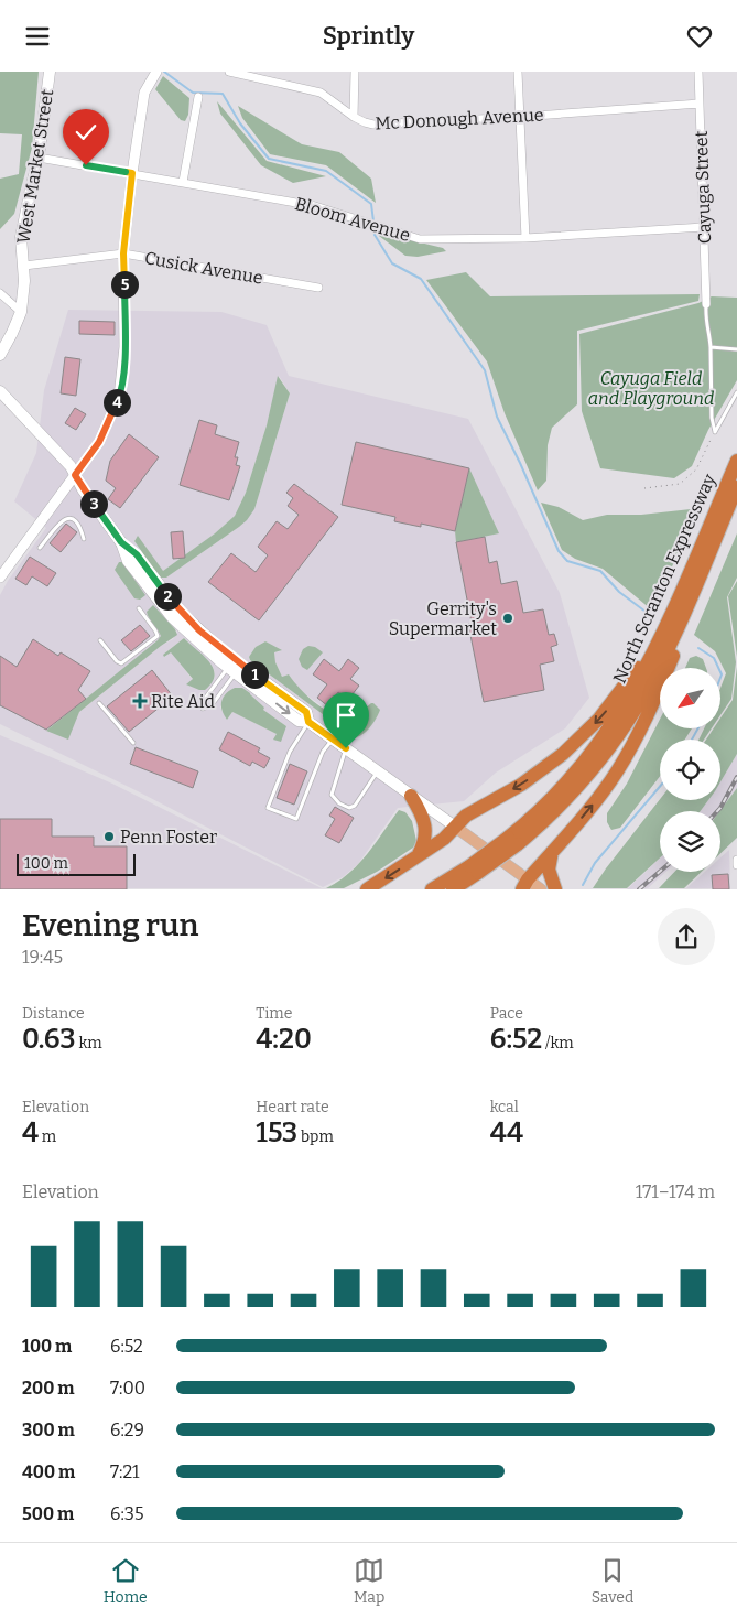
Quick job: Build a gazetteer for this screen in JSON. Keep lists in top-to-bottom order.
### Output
{
  "streets": {
    "highway": ["North Scranton Expressway"],
    "main road": ["West Market Street"],
    "street": [
      "Mc Donough Avenue",
      "Cayuga Street",
      "Bloom Avenue",
      "Cusick Avenue"
    ]
  },
  "crossings": [
    ["Mc Donough Avenue", "Cayuga Street"],
    ["West Market Street", "Bloom Avenue"],
    ["West Market Street", "Cusick Avenue"],
    ["Cayuga Street", "Bloom Avenue"]
  ],
  "parks": ["Cayuga Field and Playground"],
  "places": {
    "other": ["Gerrity's Supermarket", "Penn Foster"],
    "health": ["Rite Aid"]
  },
  "scale_bar": "100 m",
  "north": "bottom left",
  "page": {
    "header": "Sprintly",
    "pins": [
      "5",
      "4",
      "3",
      "2",
      "1"
    ],
    "scale": "100 m",
    "heading": ["Evening run", "19:45"],
    "stats": [
      ["Distance", "0.63 km"],
      ["Time", "4:20"],
      ["Pace", "6:52 /km"],
      ["Elevation", "4 m"],
      ["Heart rate", "153 bpm"],
      ["kcal", "44"]
    ],
    "chart": ["Elevation", "171–174 m"],
    "list": [
      {
        "name": "100 m",
        "note": "6:52"
      },
      {
        "name": "200 m",
        "note": "7:00"
      },
      {
        "name": "300 m",
        "note": "6:29"
      },
      {
        "name": "400 m",
        "note": "7:21"
      },
      {
        "name": "500 m",
        "note": "6:35"
      }
    ],
    "tabs": ["Home", "Map", "Saved"]
  }
}
